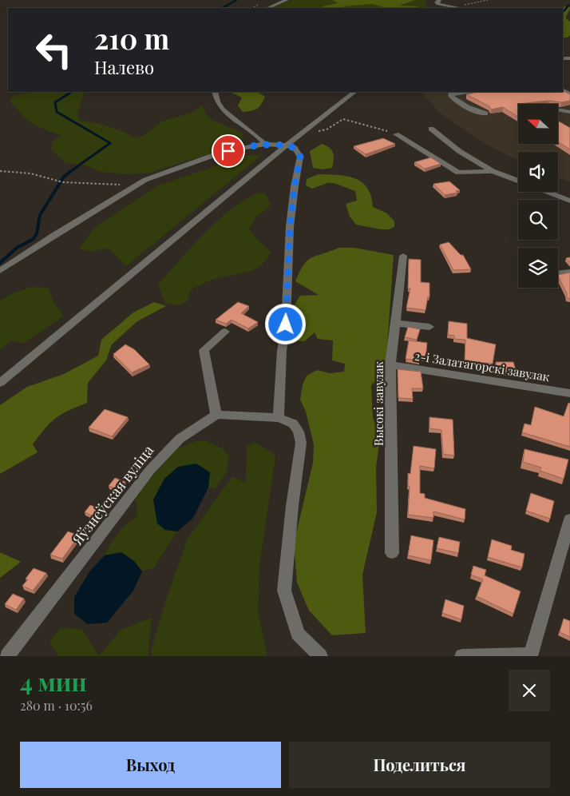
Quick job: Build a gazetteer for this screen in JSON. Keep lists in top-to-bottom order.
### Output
{
  "streets": {
    "street": ["2-і Залатагорскі завулак", "Высокі завулак", "Яўзнеўская вуліца"]
  },
  "crossings": [
    ["2-і Залатагорскі завулак", "Высокі завулак"]
  ],
  "north": "left",
  "page": {
    "turn": ["210 m", "Налево"],
    "heading": ["4 мин", "280 m · 10:56"],
    "buttons": ["Выход", "Поделиться"]
  }
}
